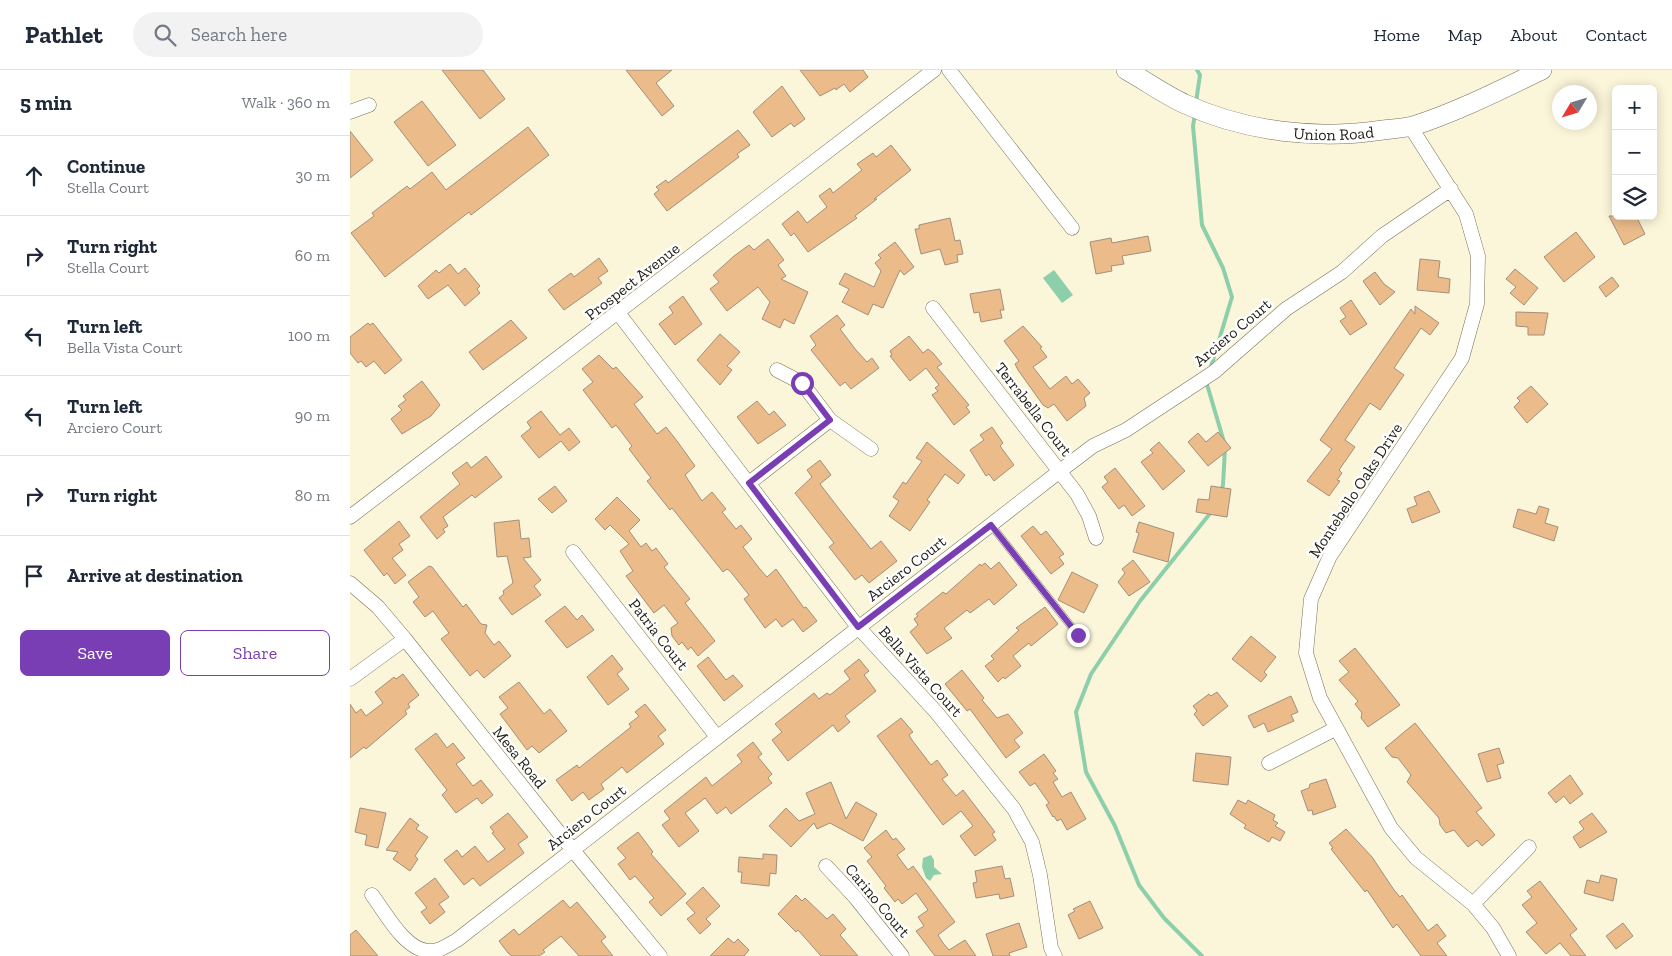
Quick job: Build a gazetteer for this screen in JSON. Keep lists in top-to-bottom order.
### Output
{
  "streets": {
    "main road": ["Union Road"],
    "street": [
      "Prospect Avenue",
      "Arciero Court",
      "Terrabella Court",
      "Montebello Oaks Drive",
      "Patria Court",
      "Bella Vista Court",
      "Mesa Road",
      "Carino Court"
    ]
  },
  "crossings": [
    ["Union Road", "Montebello Oaks Drive"],
    ["Prospect Avenue", "Bella Vista Court"],
    ["Arciero Court", "Terrabella Court"],
    ["Arciero Court", "Montebello Oaks Drive"],
    ["Arciero Court", "Patria Court"],
    ["Arciero Court", "Bella Vista Court"],
    ["Arciero Court", "Mesa Road"]
  ],
  "north": "bottom left",
  "page": {
    "header": "Pathlet",
    "search": "Search here",
    "nav": [
      "Home",
      "Map",
      "About",
      "Contact"
    ],
    "heading": ["5 min", "Walk · 360 m"],
    "map_buttons": ["+", "−"],
    "list": [
      ["Continue", "Stella Court", "30 m"],
      ["Turn right", "Stella Court", "60 m"],
      ["Turn left", "Bella Vista Court", "100 m"],
      ["Turn left", "Arciero Court", "90 m"],
      ["Turn right", "80 m"],
      "Arrive at destination"
    ],
    "buttons": ["Save", "Share"]
  }
}
